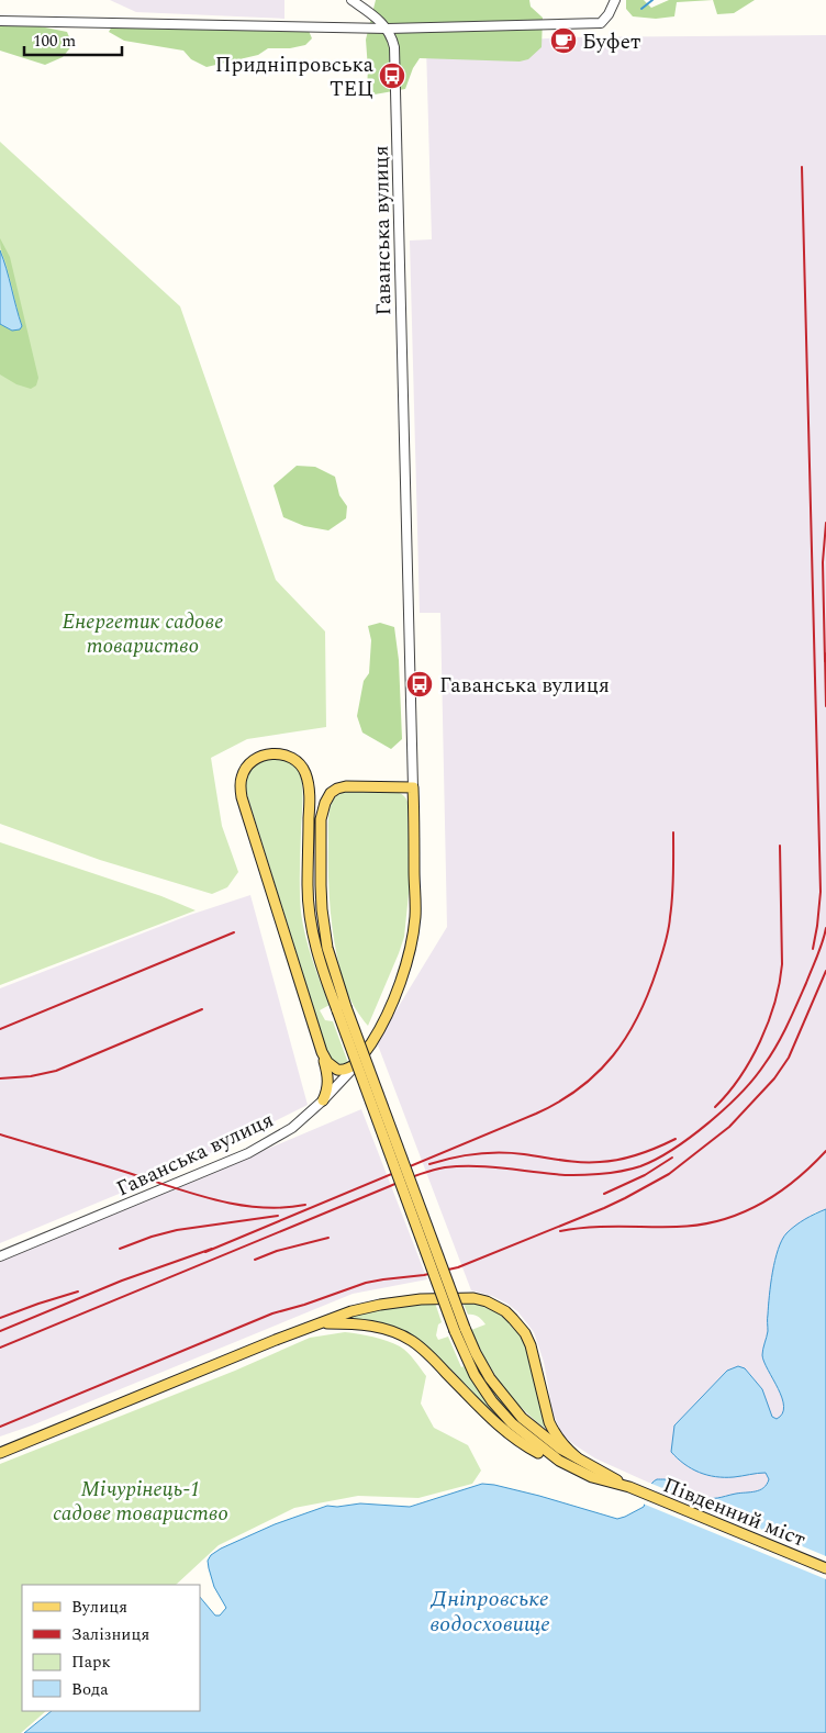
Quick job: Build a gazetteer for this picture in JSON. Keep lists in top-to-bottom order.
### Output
{
  "streets": {
    "main road": ["Гаванська вулиця", "Південний міст"]
  },
  "water": ["Дніпровське водосховище"],
  "parks": ["Енергетик садове товариство", "Мічурінець-1 садове товариство"],
  "places": {
    "cafe": ["Буфет"],
    "bus stop": ["Придніпровська ТЕЦ", "Гаванська вулиця"]
  },
  "legend": [
    "Вулиця",
    "Залізниця",
    "Парк",
    "Вода"
  ],
  "scale_bar": "100 m"
}
